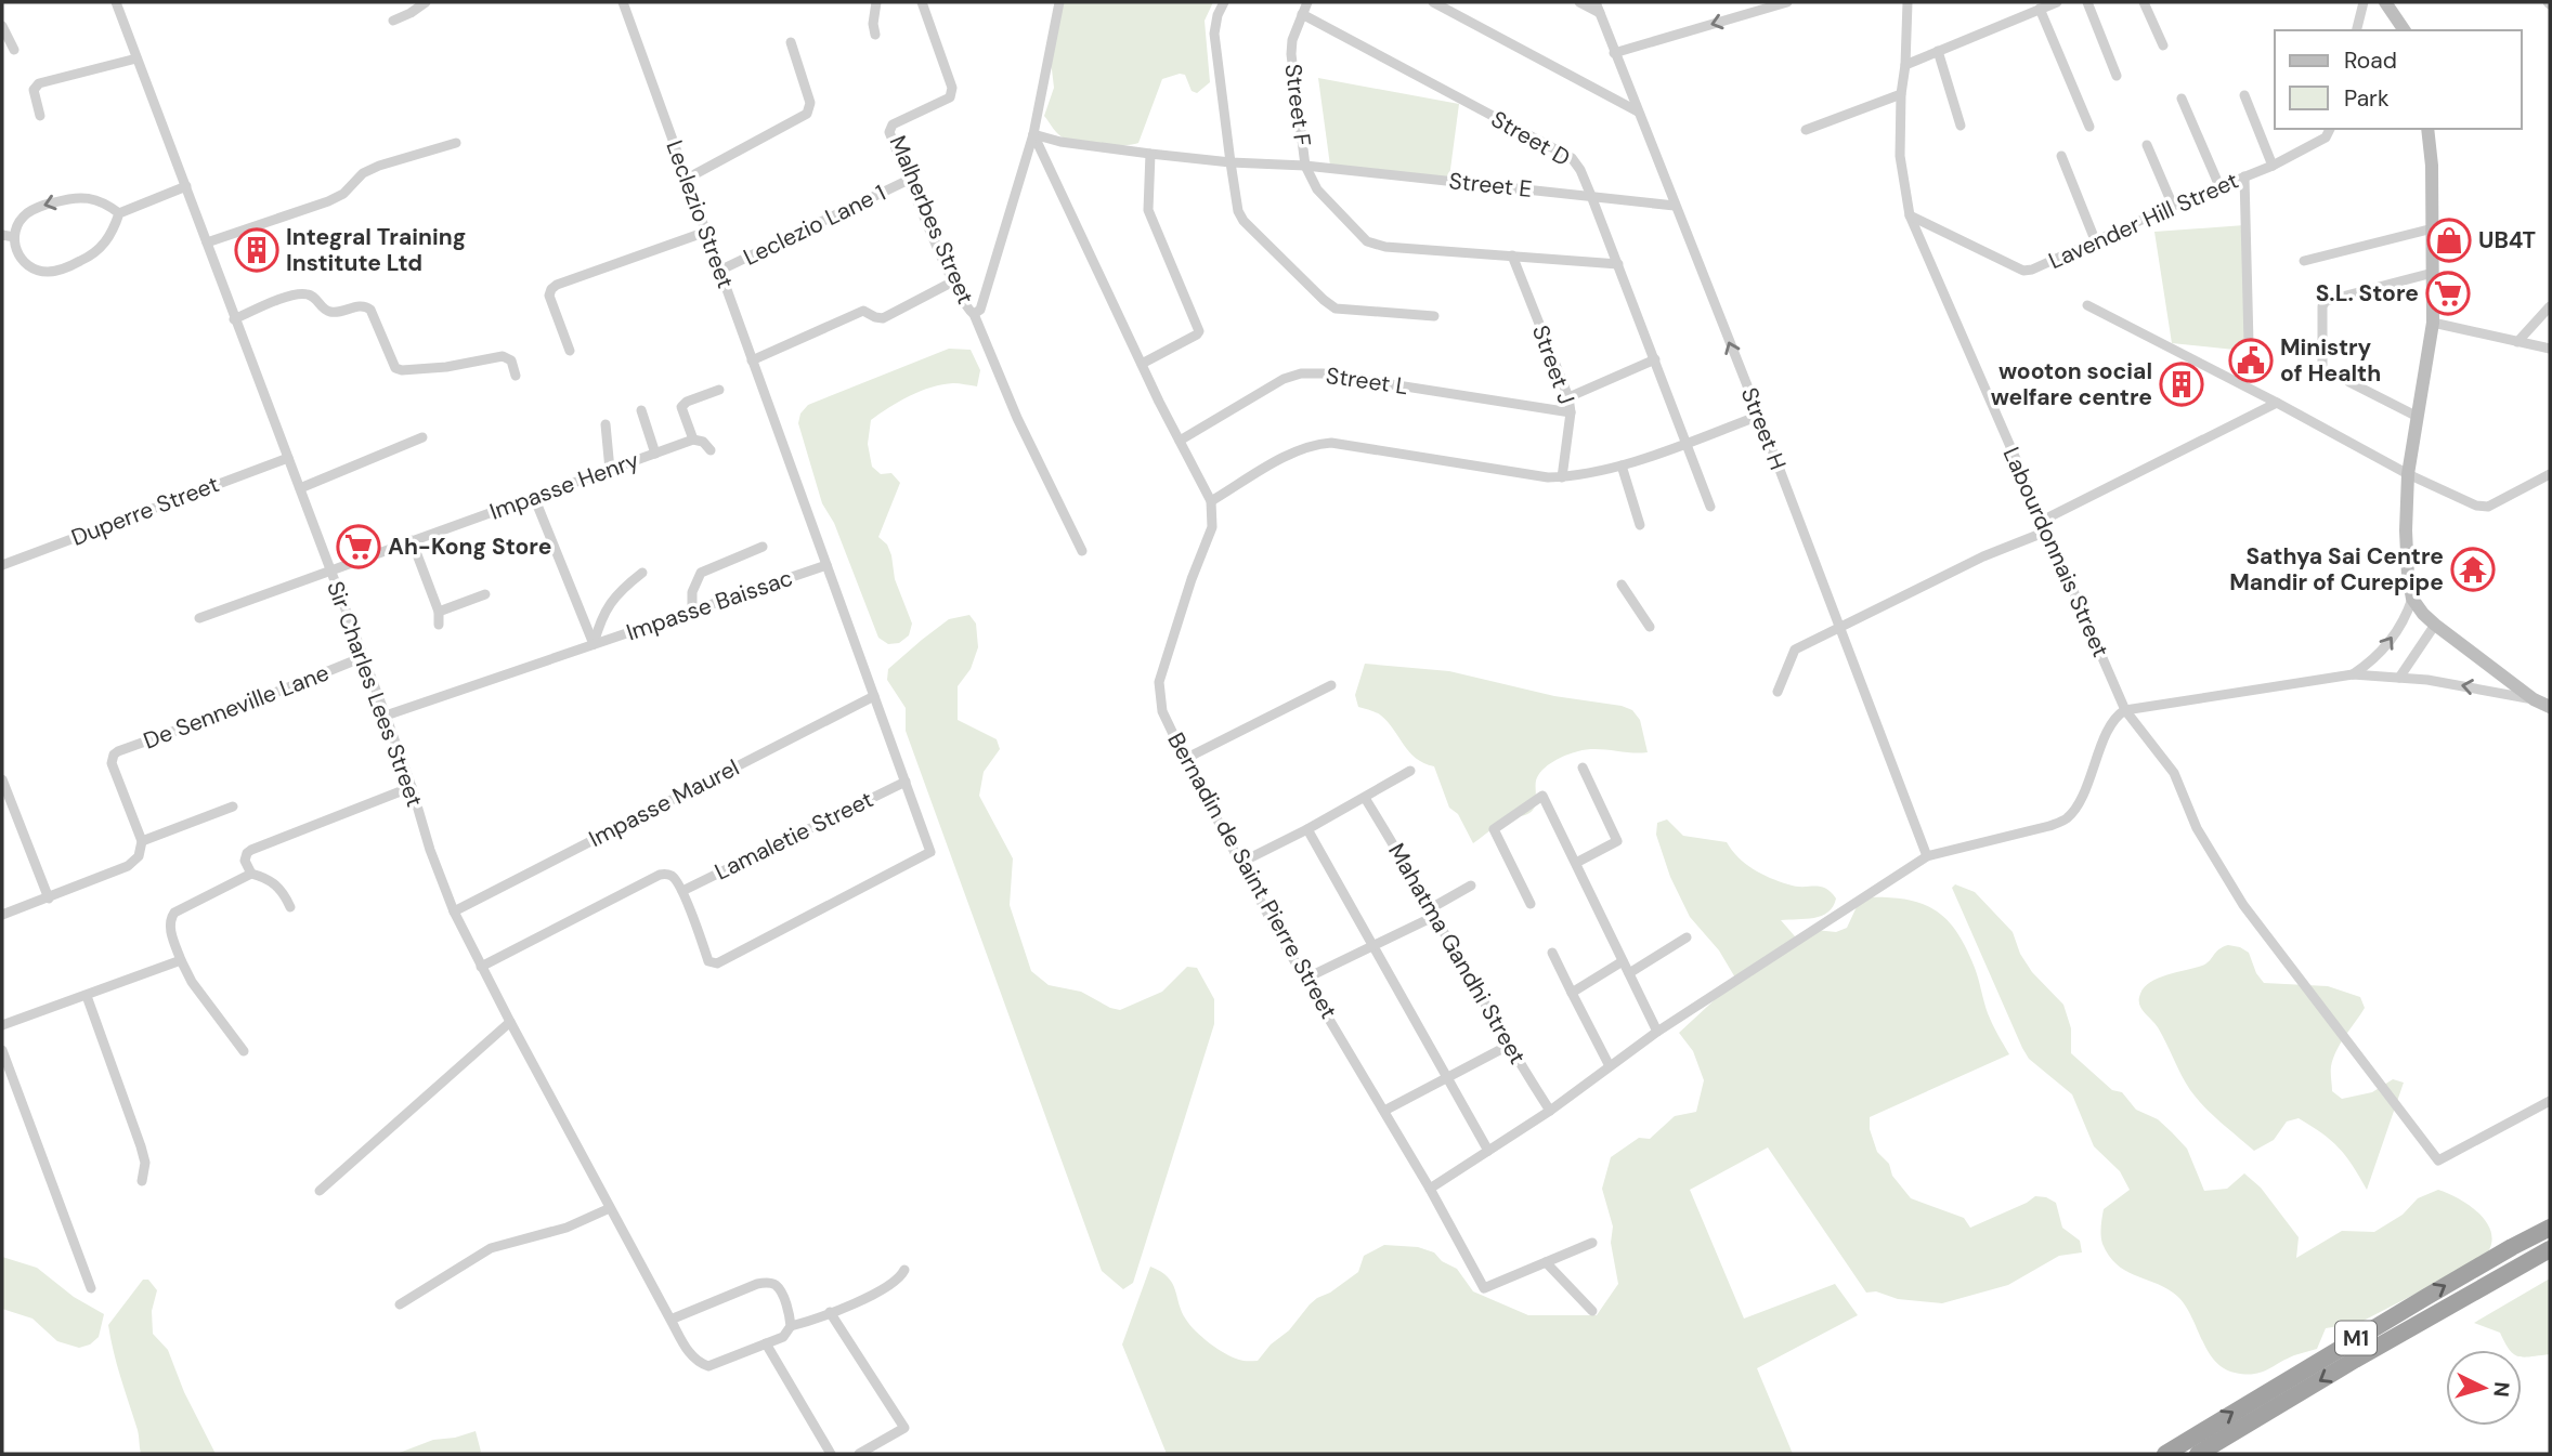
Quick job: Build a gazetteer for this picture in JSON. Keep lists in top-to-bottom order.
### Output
{
  "streets": {
    "highway": ["M1"],
    "street": [
      "Street F",
      "Street D",
      "Street E",
      "Leclezio Street",
      "Malherbes Street",
      "Lavender Hill Street",
      "Leclezio Lane 1",
      "Street J",
      "Street L",
      "Street H",
      "Impasse Henry",
      "Duperre Street",
      "Labourdonnais Street",
      "Impasse Baissac",
      "Sir Charles Lees Street",
      "De Senneville Lane",
      "Impasse Maurel",
      "Lamaletie Street",
      "Bernadin de Saint Pierre Street",
      "Mahatma Gandhi Street"
    ]
  },
  "crossings": [
    ["Street F", "Street D"],
    ["Street F", "Street E"],
    ["Street D", "Street E"],
    ["Street E", "Street H"],
    ["Leclezio Street", "Leclezio Lane 1"],
    ["Leclezio Street", "Impasse Baissac"],
    ["Leclezio Street", "Impasse Maurel"],
    ["Leclezio Street", "Lamaletie Street"],
    ["Malherbes Street", "Leclezio Lane 1"],
    ["Lavender Hill Street", "Labourdonnais Street"],
    ["Street J", "Street L"],
    ["Impasse Henry", "Sir Charles Lees Street"],
    ["Duperre Street", "Sir Charles Lees Street"],
    ["Impasse Baissac", "Sir Charles Lees Street"],
    ["Sir Charles Lees Street", "De Senneville Lane"],
    ["Sir Charles Lees Street", "Impasse Maurel"]
  ],
  "places": {
    "shop": ["UB4T"],
    "building": ["Integral Training Institute Ltd", "wooton social welfare centre"],
    "supermarket": ["S.L. Store", "Ah-Kong Store"],
    "public building": ["Ministry of Health"],
    "temple": ["Sathya Sai Centre Mandir of Curepipe"]
  },
  "legend": ["Road", "Park"],
  "north": "right"
}
